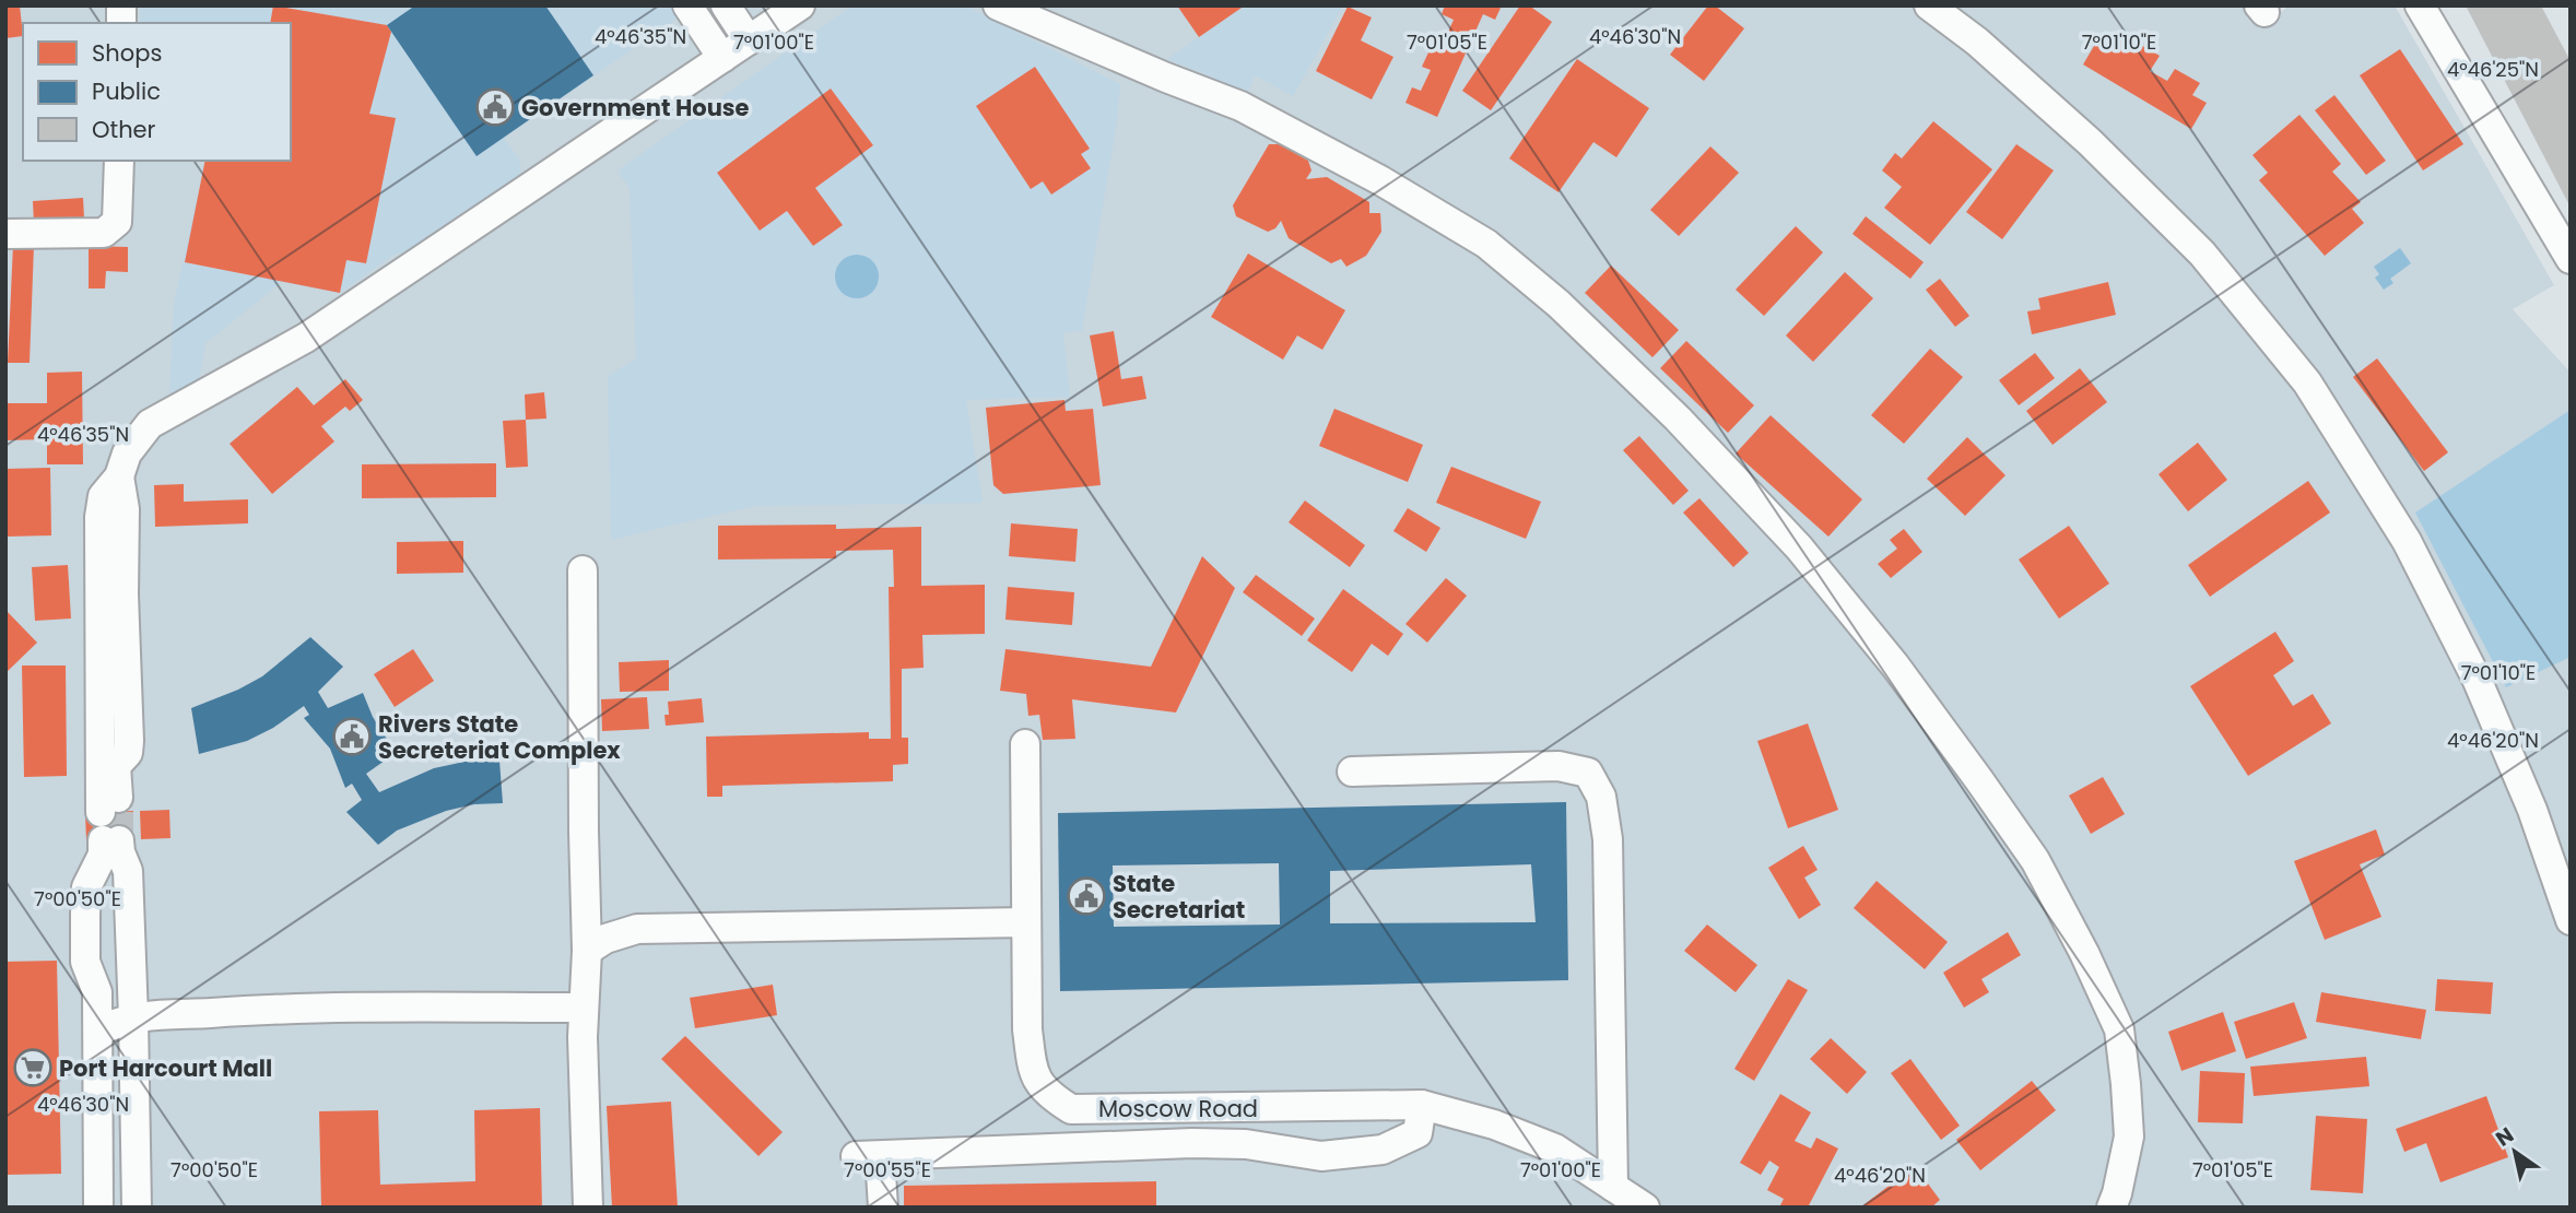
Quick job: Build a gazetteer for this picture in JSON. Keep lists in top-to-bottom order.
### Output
{
  "streets": {
    "street": ["Moscow Road"]
  },
  "places": {
    "public building": ["Government House", "Rivers State Secreteriat Complex", "State Secretariat"],
    "supermarket": ["Port Harcourt Mall"]
  },
  "legend": ["Shops", "Public", "Other"],
  "north": "top left",
  "coordinates": [
    "4°46'35\"N",
    "4°46'30\"N",
    "7°01'00\"E",
    "7°01'05\"E",
    "7°01'10\"E",
    "4°46'25\"N",
    "4°46'20\"N",
    "7°00'50\"E",
    "7°00'55\"E"
  ]
}
